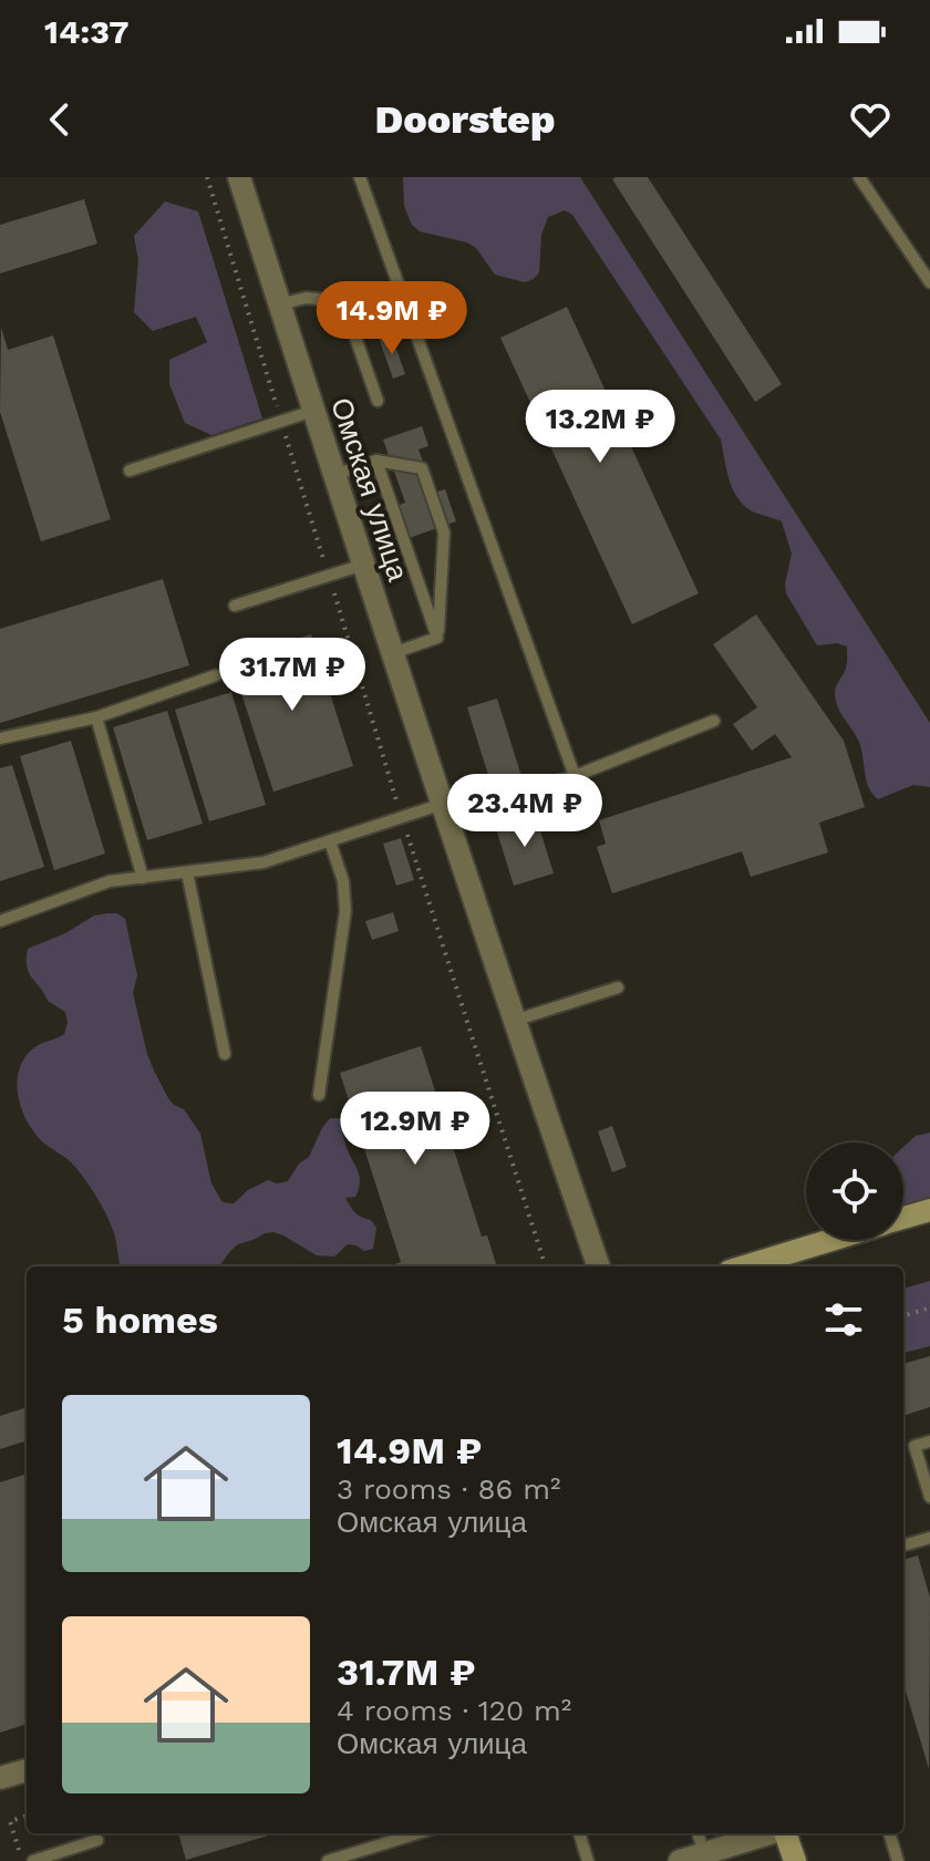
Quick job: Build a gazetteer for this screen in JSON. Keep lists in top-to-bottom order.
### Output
{
  "streets": {
    "street": ["Омская улица"]
  },
  "page": {
    "status": "14:37",
    "header": "Doorstep",
    "price": [
      "14.9M ₽",
      "13.2M ₽",
      "31.7M ₽",
      "23.4M ₽",
      "12.9M ₽"
    ],
    "heading": "5 homes",
    "list": [
      {
        "name": "14.9M ₽",
        "note": "3 rooms · 86 m² · Омская улица"
      },
      {
        "name": "31.7M ₽",
        "note": "4 rooms · 120 m² · Омская улица"
      }
    ]
  }
}
